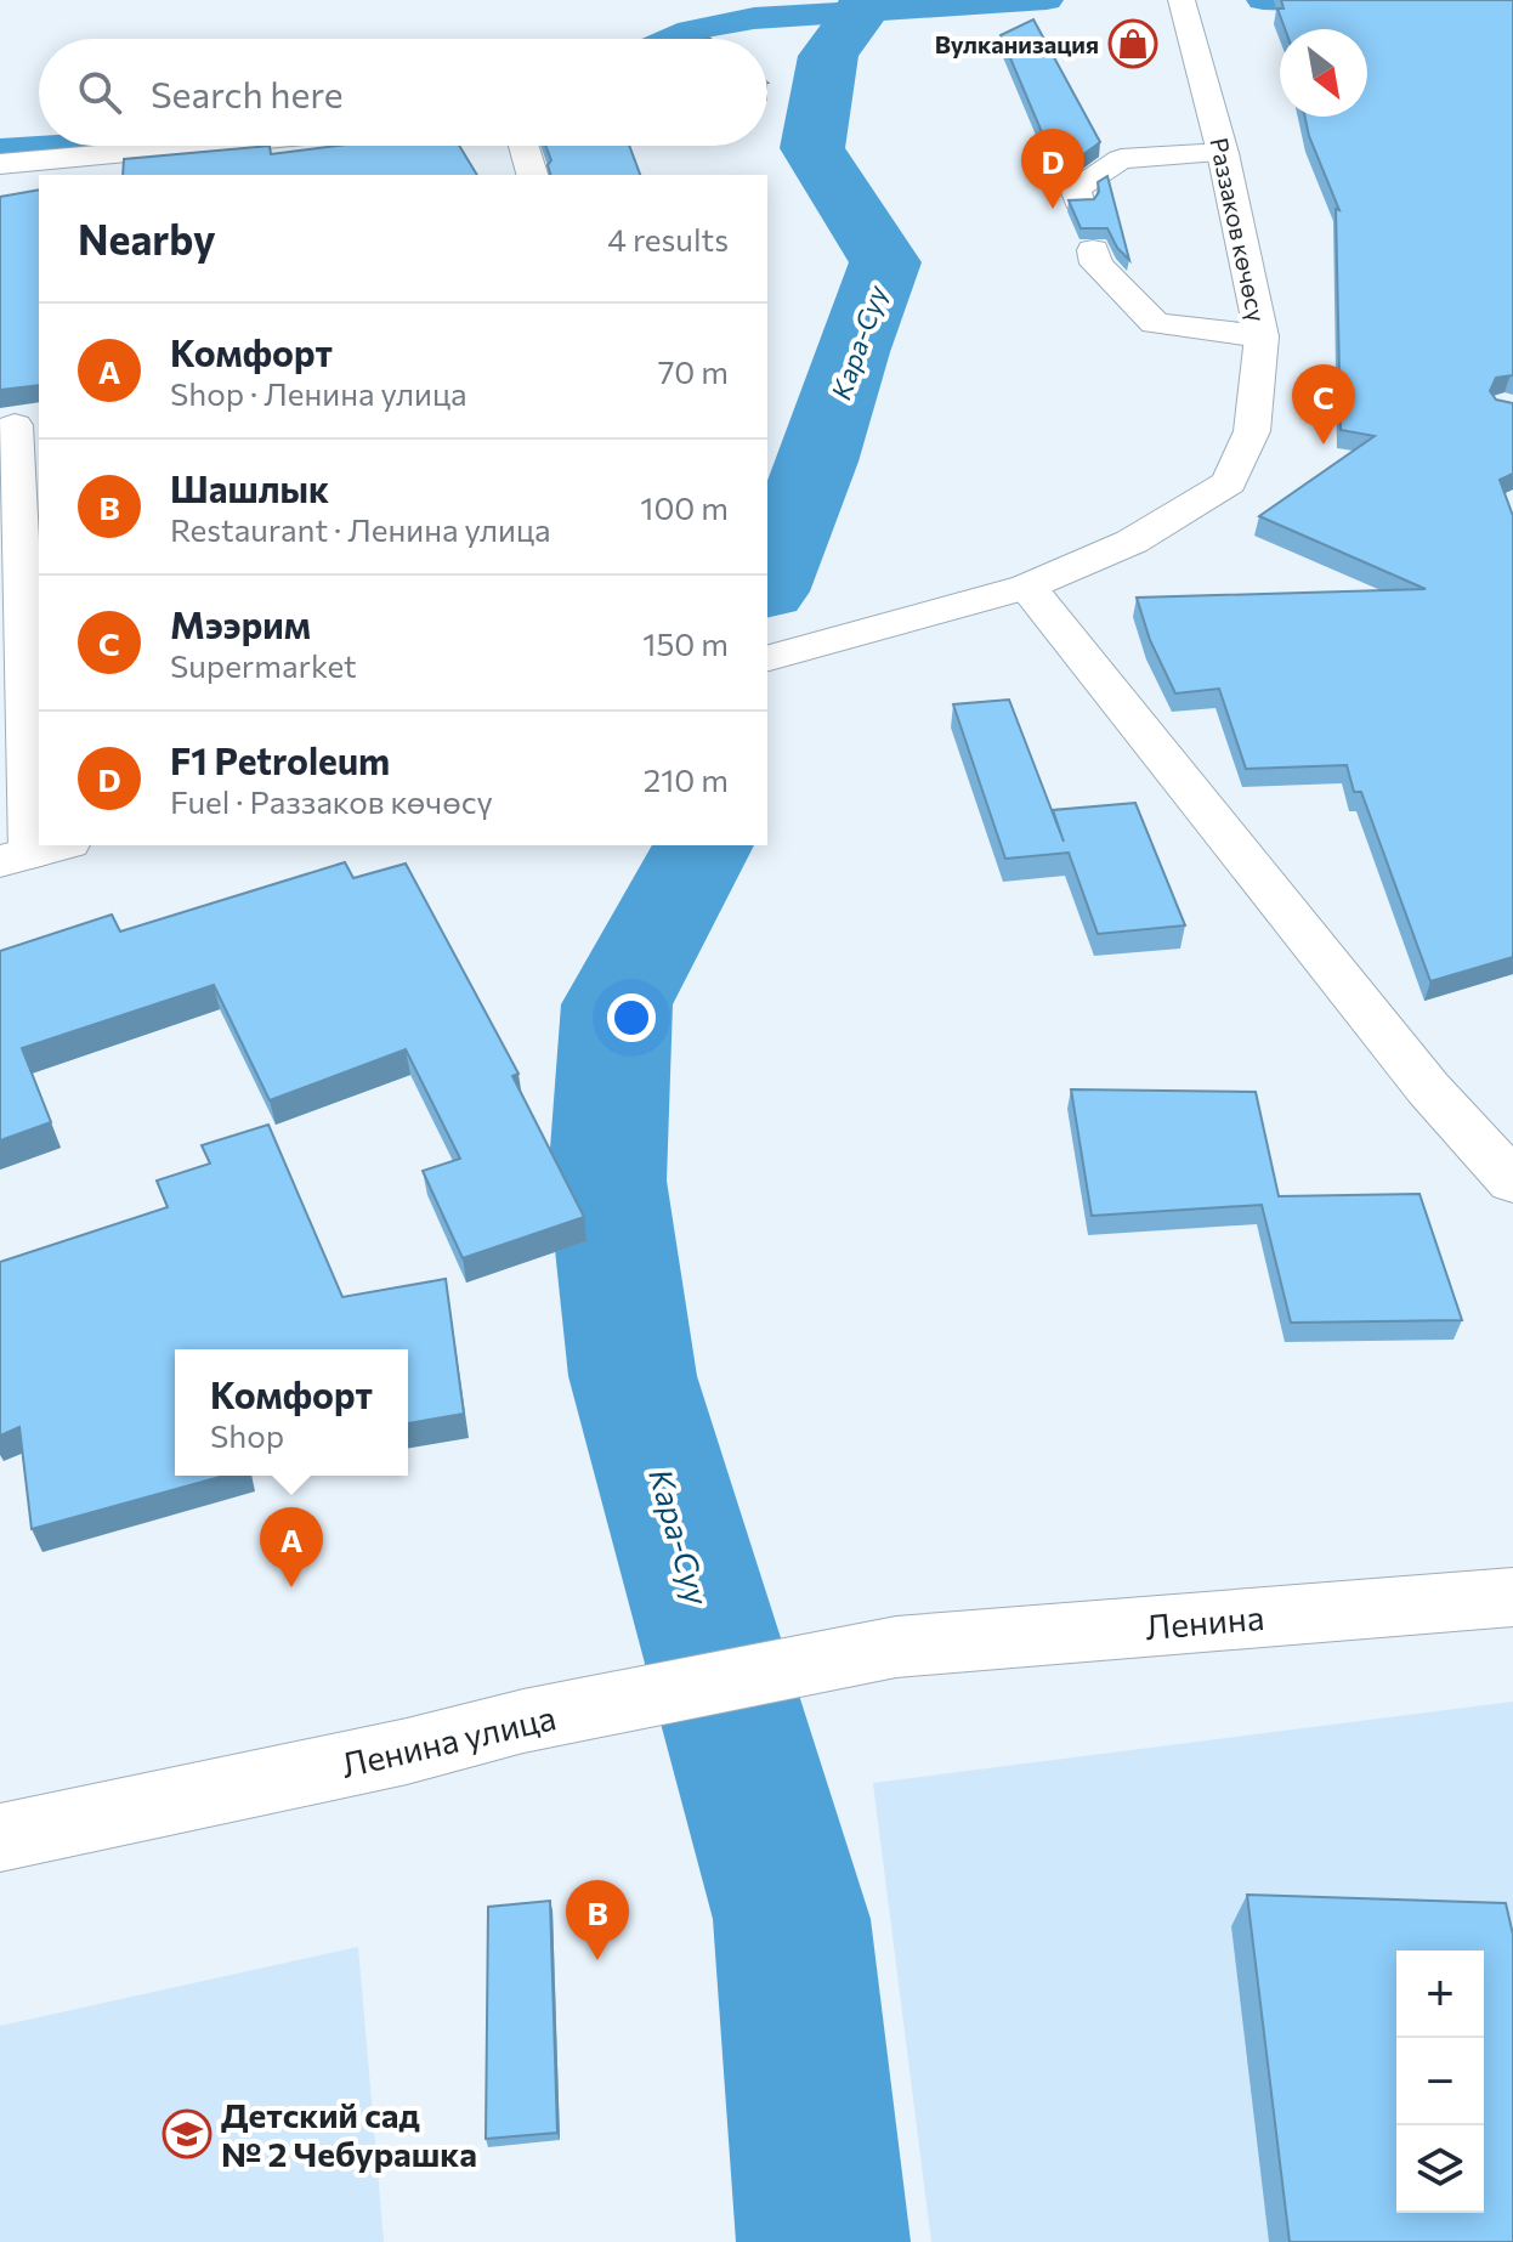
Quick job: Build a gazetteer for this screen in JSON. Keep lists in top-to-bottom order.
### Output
{
  "streets": {
    "main road": ["Раззаков көчөсү", "Ленина", "Ленина улица"]
  },
  "crossings": [
    ["Ленина", "Ленина улица"]
  ],
  "water": ["Кара-Суу"],
  "places": {
    "shop": ["Вулканизация"],
    "school or university": ["Детский сад № 2 Чебурашка"]
  },
  "north": "bottom right",
  "page": {
    "search": "Search here",
    "pins": [
      "D",
      "C",
      "A",
      "B"
    ],
    "heading": ["Nearby", "4 results"],
    "list": [
      {
        "mark": "A",
        "name": "Комфорт",
        "note": "Shop · Ленина улица",
        "value": "70 m"
      },
      {
        "mark": "B",
        "name": "Шашлык",
        "note": "Restaurant · Ленина улица",
        "value": "100 m"
      },
      {
        "mark": "C",
        "name": "Мээрим",
        "note": "Supermarket",
        "value": "150 m"
      },
      {
        "mark": "D",
        "name": "F1 Petroleum",
        "note": "Fuel · Раззаков көчөсү",
        "value": "210 m"
      }
    ],
    "popup": ["Комфорт", "Shop"],
    "map_buttons": ["+", "−"]
  }
}
